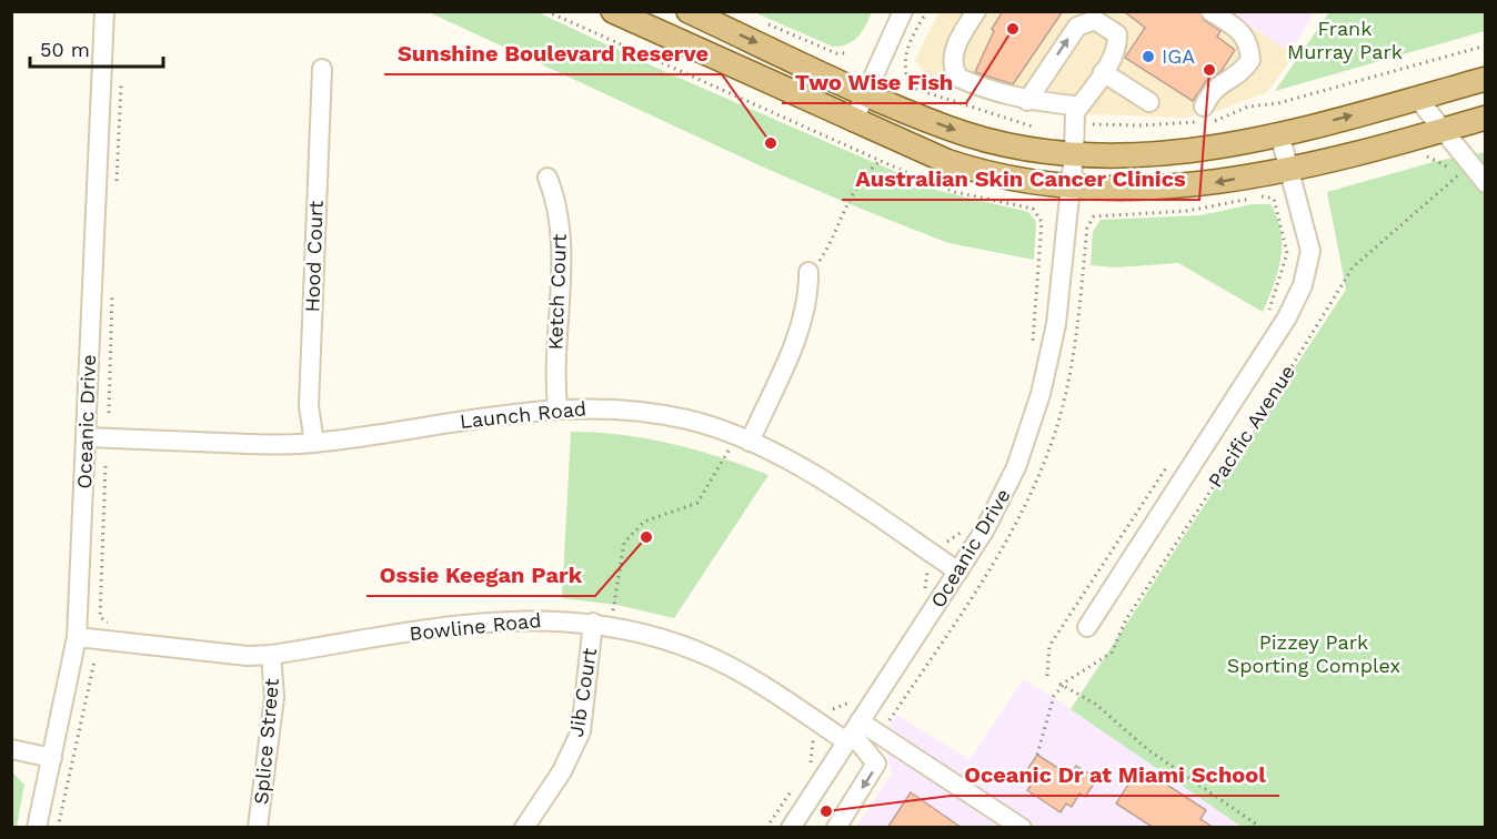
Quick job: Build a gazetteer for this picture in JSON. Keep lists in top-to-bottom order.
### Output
{
  "streets": {
    "street": [
      "Hood Court",
      "Ketch Court",
      "Launch Road",
      "Oceanic Drive",
      "Pacific Avenue",
      "Bowline Road",
      "Jib Court",
      "Splice Street"
    ]
  },
  "crossings": [
    ["Hood Court", "Launch Road"],
    ["Ketch Court", "Launch Road"],
    ["Launch Road", "Oceanic Drive"],
    ["Oceanic Drive", "Bowline Road"],
    ["Bowline Road", "Jib Court"],
    ["Bowline Road", "Splice Street"]
  ],
  "parks": ["Frank Murray Park", "Pizzey Park Sporting Complex"],
  "places": [
    "Two Wise Fish",
    "IGA",
    "Australian Skin Cancer Clinics",
    "Sunshine Boulevard Reserve",
    "Ossie Keegan Park",
    "Oceanic Dr at Miami School"
  ],
  "scale_bar": "50 m"
}
